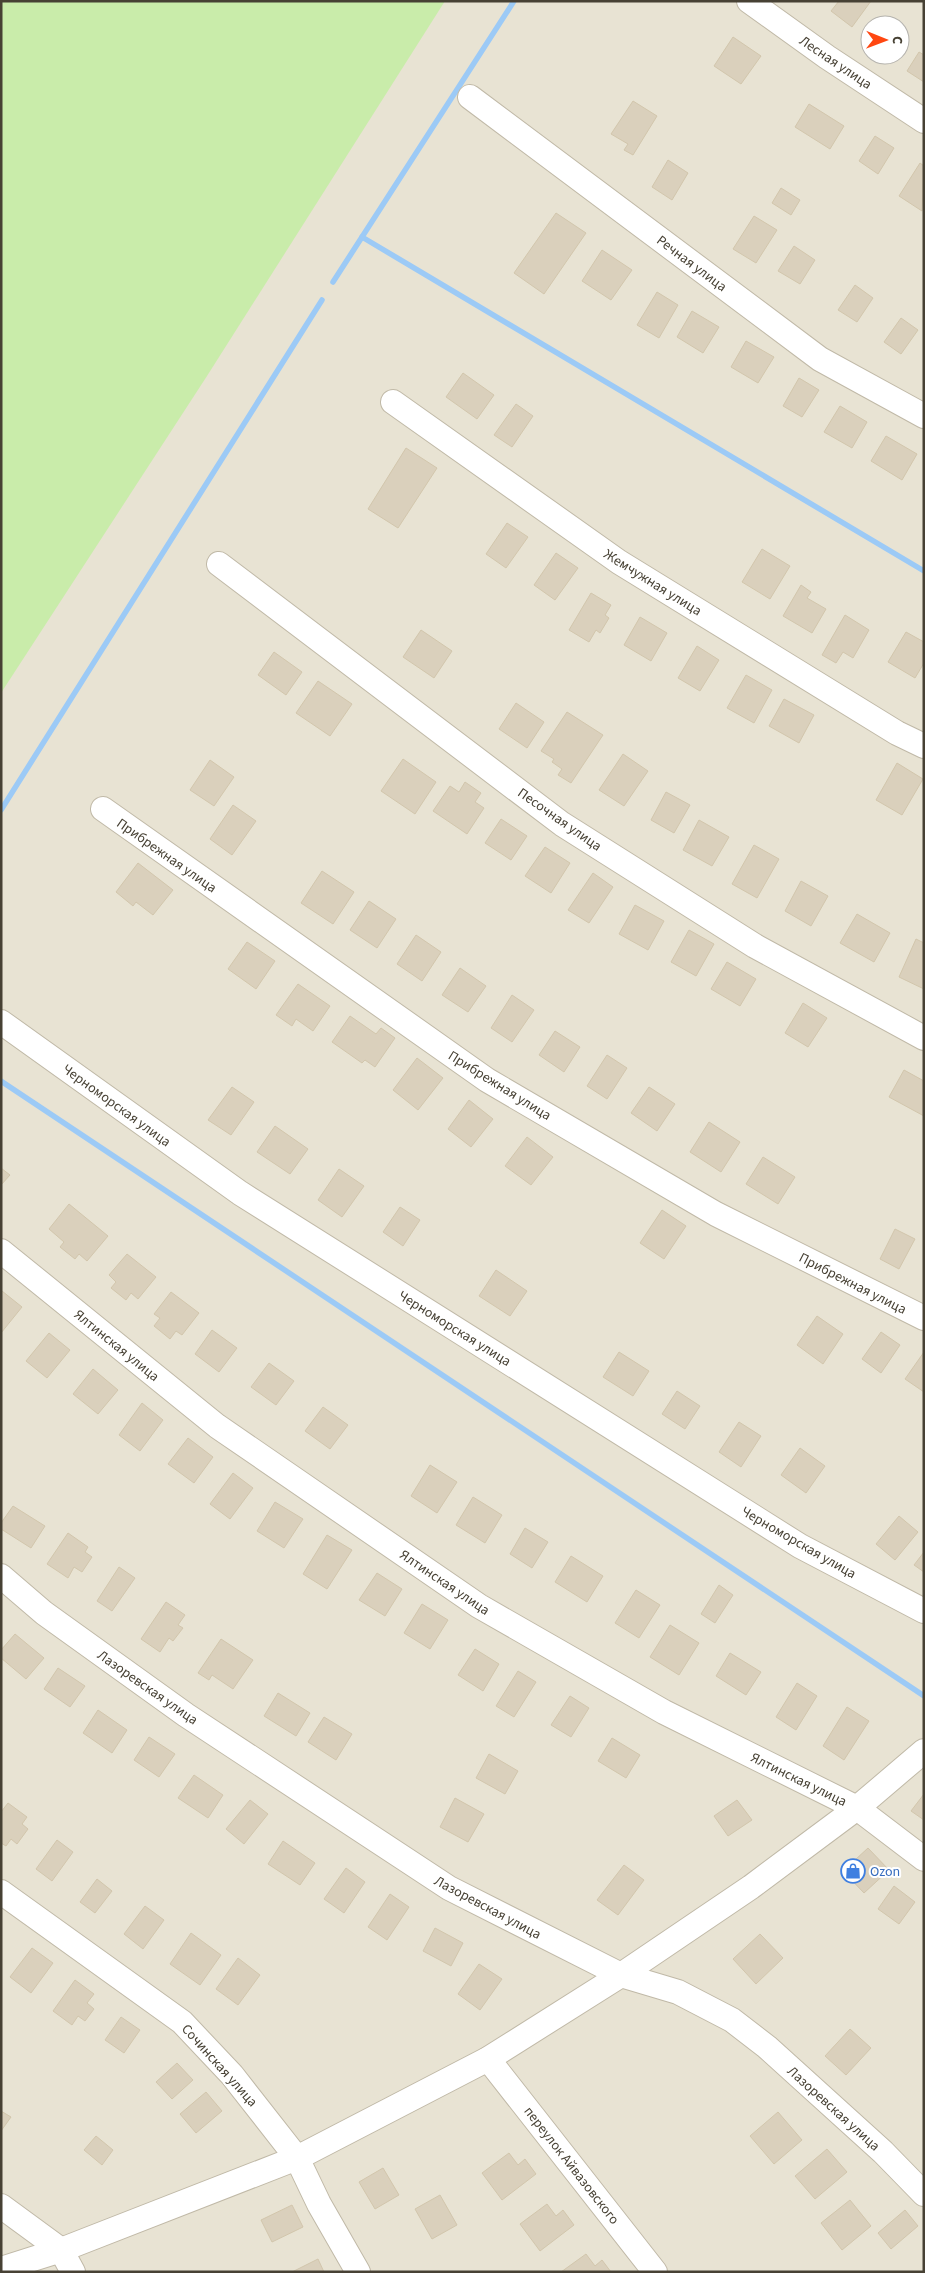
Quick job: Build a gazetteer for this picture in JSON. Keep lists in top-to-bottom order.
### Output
{
  "streets": {
    "street": [
      "Лесная улица",
      "Речная улица",
      "Жемчужная улица",
      "Песочная улица",
      "Прибрежная улица",
      "Черноморская улица",
      "Ялтинская улица",
      "Лазоревская улица",
      "Сочинская улица",
      "переулок Айвазовского"
    ]
  },
  "places": {
    "shop": ["Ozon"]
  },
  "north": "right"
}
